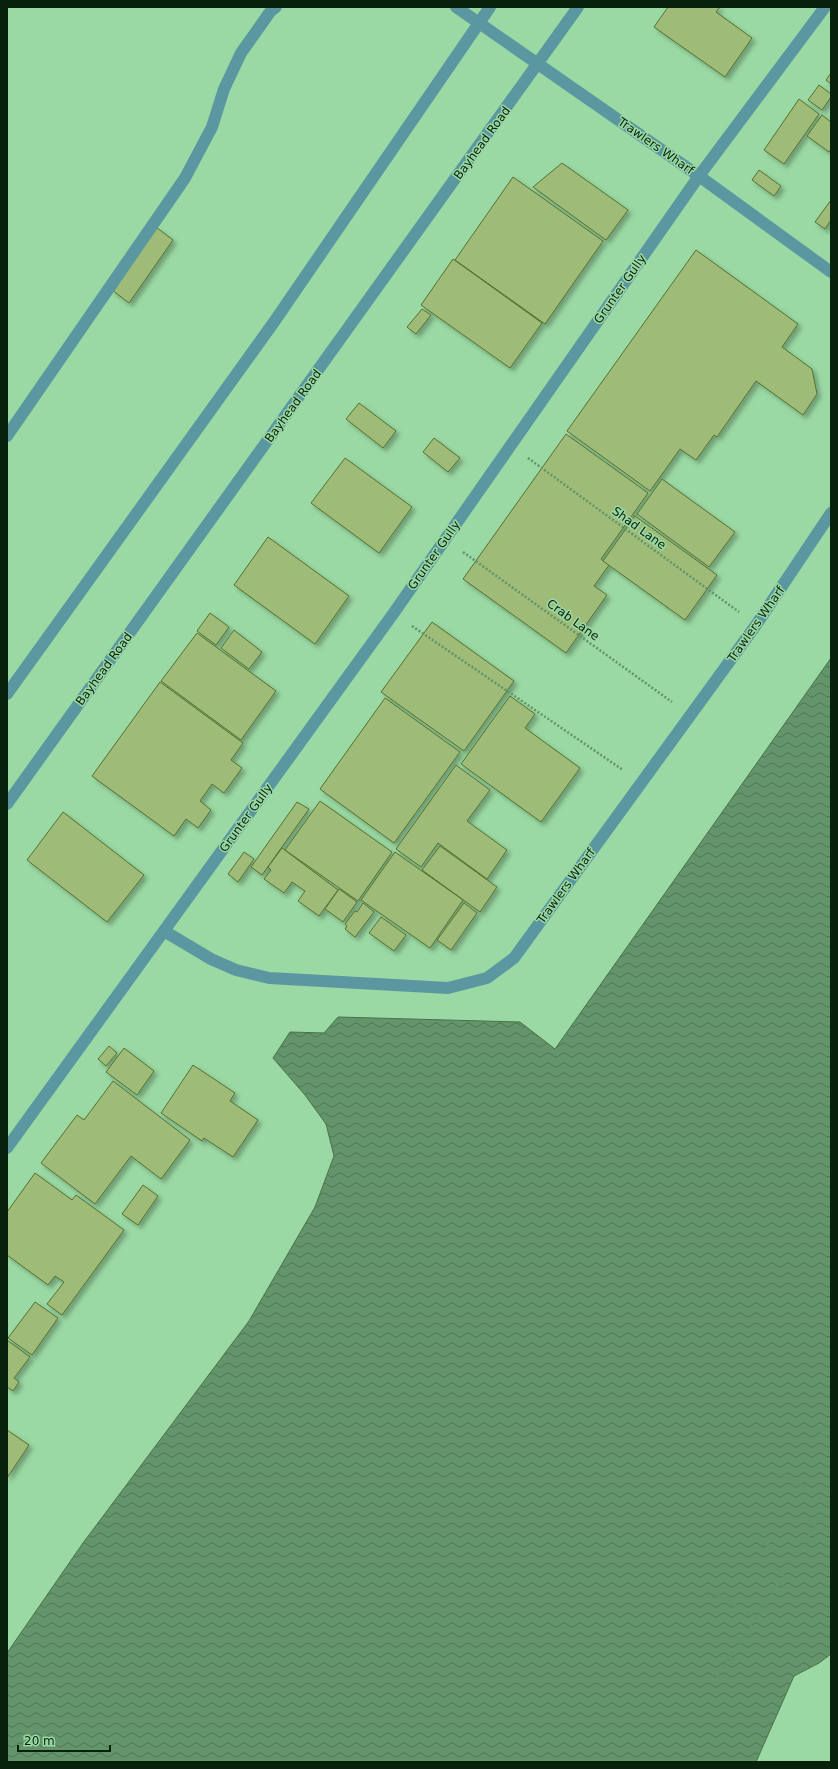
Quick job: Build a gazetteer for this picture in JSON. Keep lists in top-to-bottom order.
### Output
{
  "streets": {
    "street": ["Bayhead Road", "Trawlers Wharf", "Grunter Gully"],
    "path": ["Shad Lane", "Crab Lane"]
  },
  "crossings": [
    ["Bayhead Road", "Trawlers Wharf"],
    ["Trawlers Wharf", "Grunter Gully"],
    ["Trawlers Wharf", "Shad Lane"],
    ["Trawlers Wharf", "Crab Lane"],
    ["Grunter Gully", "Shad Lane"],
    ["Grunter Gully", "Crab Lane"]
  ],
  "scale_bar": "20 m"
}
